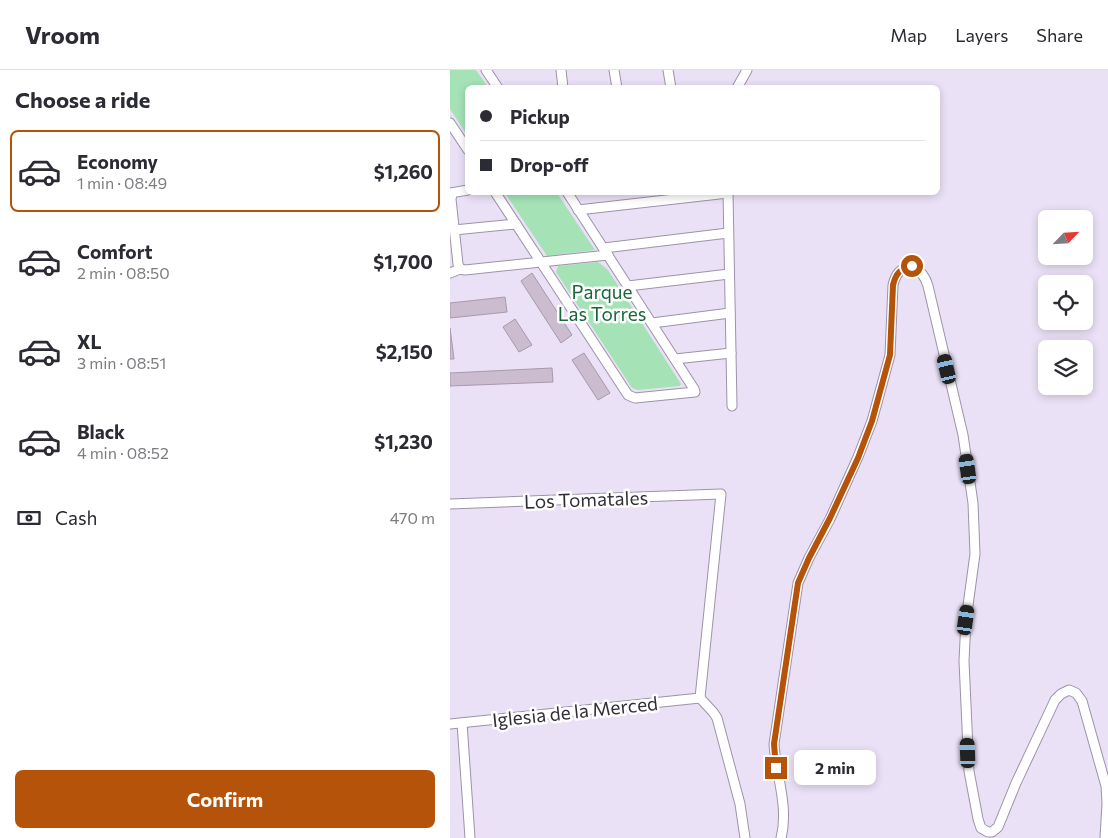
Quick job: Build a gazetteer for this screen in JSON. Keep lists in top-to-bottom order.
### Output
{
  "streets": {
    "street": ["Los Tomatales", "Iglesia de la Merced"]
  },
  "crossings": [
    ["Los Tomatales", "Iglesia de la Merced"]
  ],
  "parks": ["Parque Las Torres"],
  "north": "top right",
  "page": {
    "header": "Vroom",
    "nav": ["Map", "Layers", "Share"],
    "heading": "Choose a ride",
    "banner": ["Pickup", "Drop-off"],
    "list": [
      {
        "name": "Economy",
        "note": "1 min · 08:49",
        "value": "$1,260"
      },
      {
        "name": "Comfort",
        "note": "2 min · 08:50",
        "value": "$1,700"
      },
      {
        "name": "XL",
        "note": "3 min · 08:51",
        "value": "$2,150"
      },
      {
        "name": "Black",
        "note": "4 min · 08:52",
        "value": "$1,230"
      }
    ],
    "pay": ["Cash", "470 m"],
    "bubble": "2 min",
    "buttons": "Confirm"
  }
}
